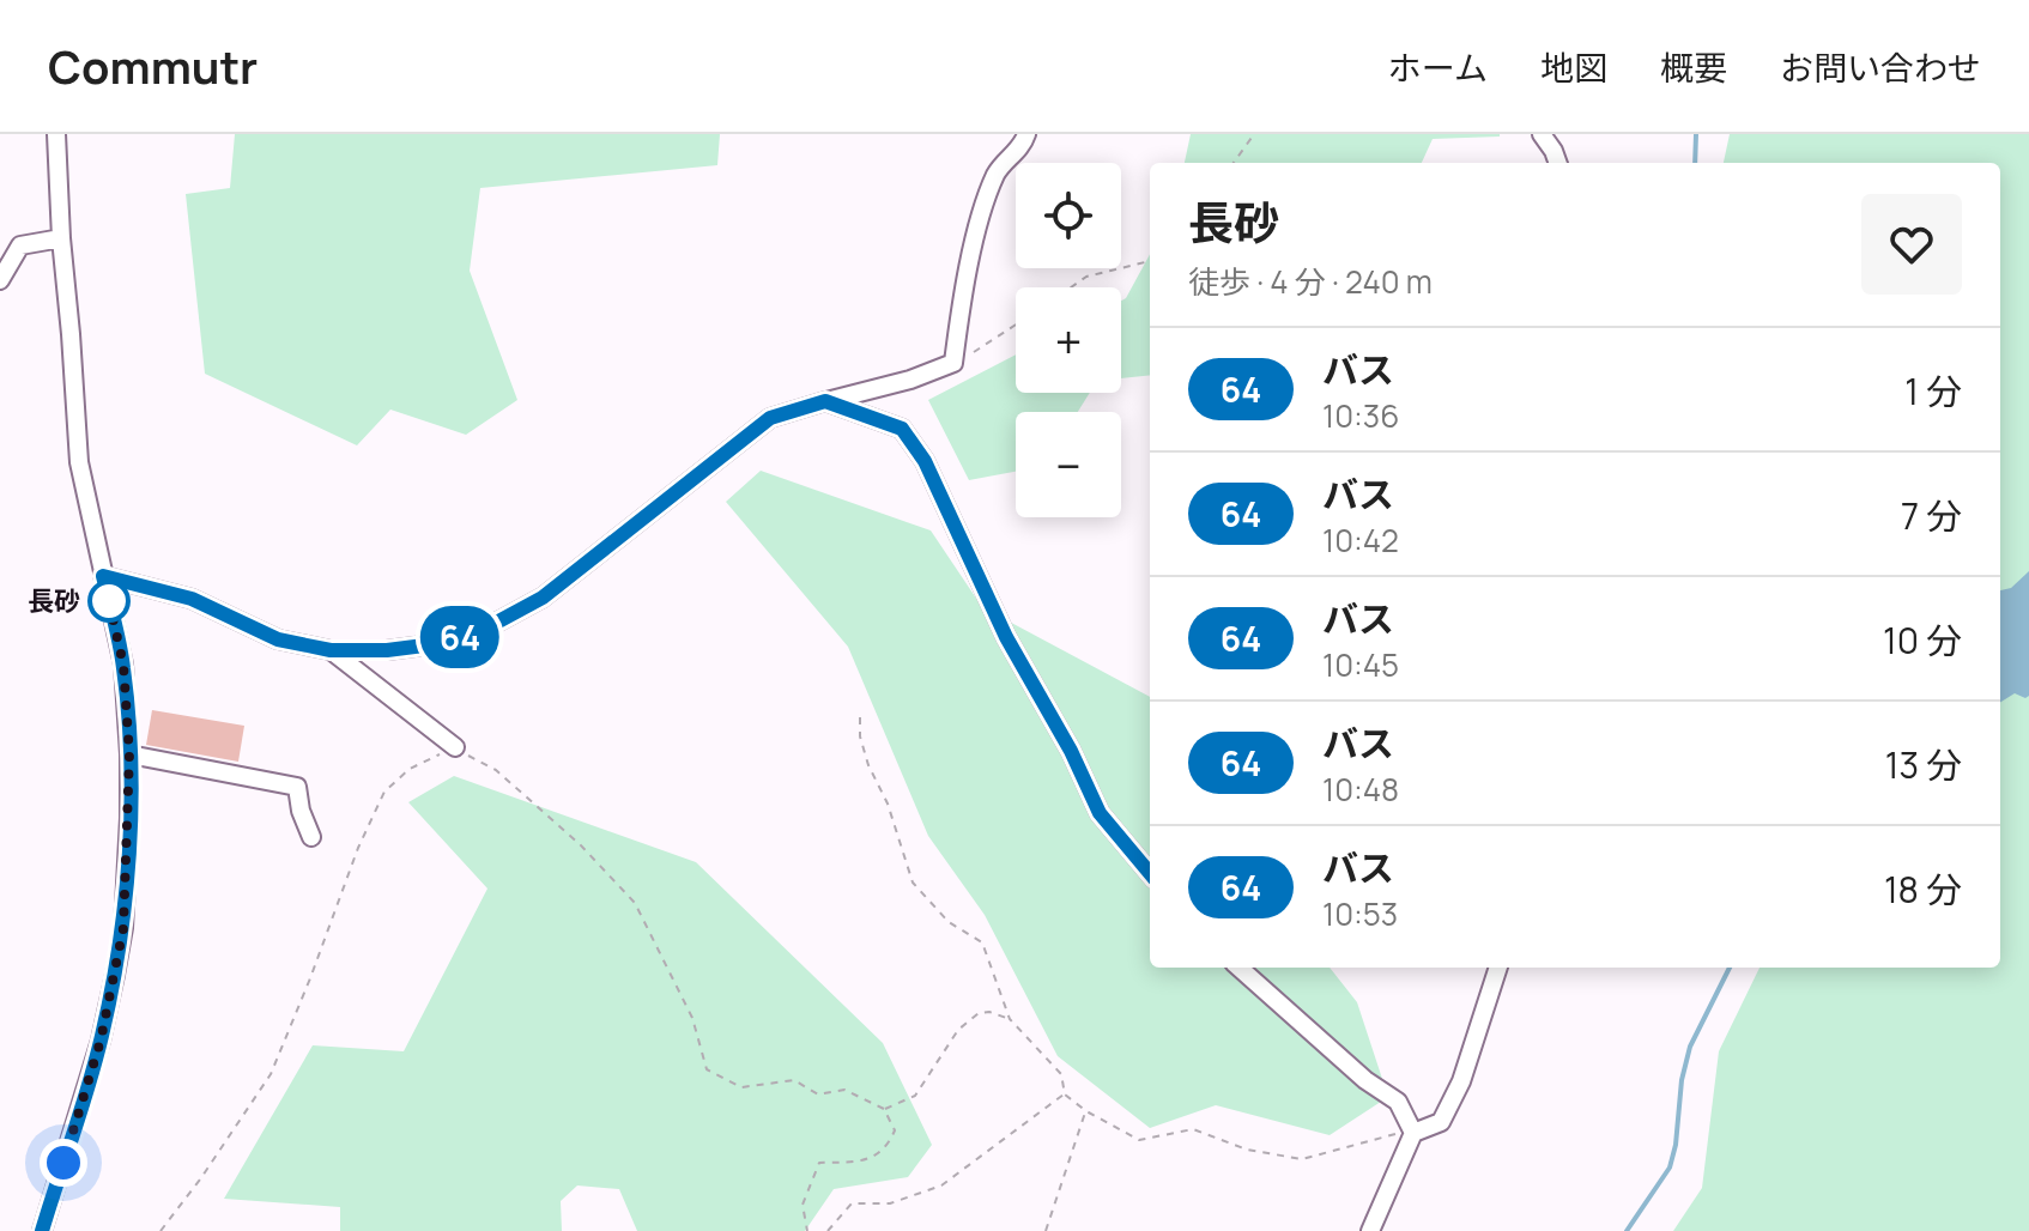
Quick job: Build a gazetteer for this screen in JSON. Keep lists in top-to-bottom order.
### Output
{
  "places": ["長砂"],
  "lines": ["bus line 64"],
  "page": {
    "header": "Commutr",
    "nav": [
      "ホーム",
      "地図",
      "概要",
      "お問い合わせ"
    ],
    "on_map": "64",
    "map_buttons": ["+", "−"],
    "heading": ["長砂", "徒歩 · 4 分 · 240 m"],
    "list": [
      {
        "mark": "64",
        "name": "バス",
        "note": "10:36",
        "value": "1 分"
      },
      {
        "mark": "64",
        "name": "バス",
        "note": "10:42",
        "value": "7 分"
      },
      {
        "mark": "64",
        "name": "バス",
        "note": "10:45",
        "value": "10 分"
      },
      {
        "mark": "64",
        "name": "バス",
        "note": "10:48",
        "value": "13 分"
      },
      {
        "mark": "64",
        "name": "バス",
        "note": "10:53",
        "value": "18 分"
      }
    ]
  }
}
